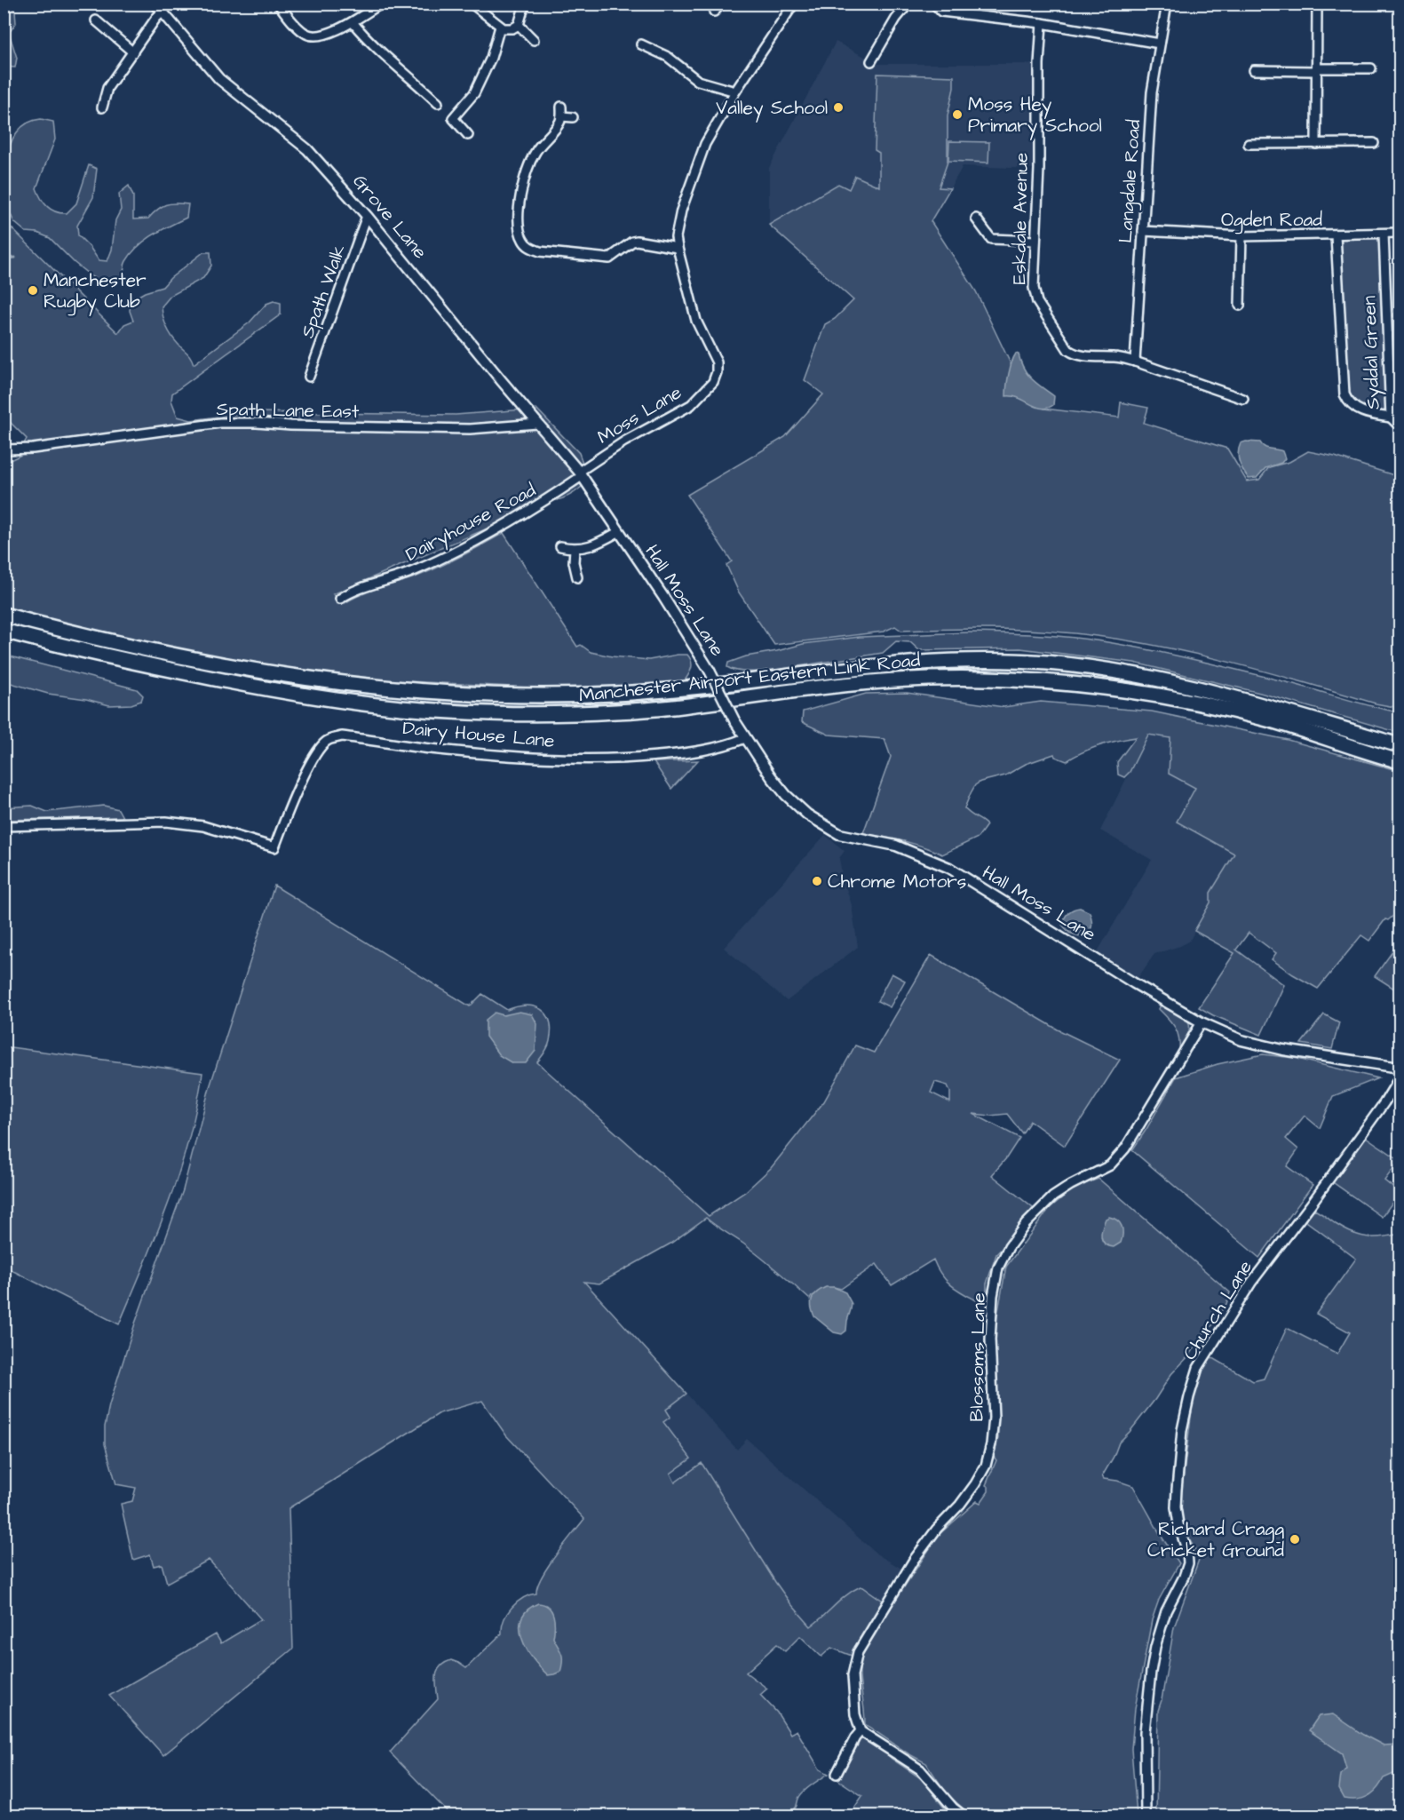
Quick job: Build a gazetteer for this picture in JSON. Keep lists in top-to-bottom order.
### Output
{
  "streets": {
    "highway": ["Manchester Airport Eastern Link Road"],
    "street": [
      "Langdale Road",
      "Grove Lane",
      "Eskdale Avenue",
      "Ogden Road",
      "Spath Walk",
      "Syddal Green",
      "Spath Lane East",
      "Moss Lane",
      "Dairyhouse Road",
      "Hall Moss Lane",
      "Dairy House Lane",
      "Church Lane",
      "Blossoms Lane"
    ]
  },
  "crossings": [
    ["Langdale Road", "Eskdale Avenue"],
    ["Langdale Road", "Ogden Road"],
    ["Grove Lane", "Spath Walk"],
    ["Grove Lane", "Spath Lane East"],
    ["Grove Lane", "Moss Lane"],
    ["Grove Lane", "Dairyhouse Road"],
    ["Grove Lane", "Hall Moss Lane"],
    ["Ogden Road", "Syddal Green"],
    ["Moss Lane", "Dairyhouse Road"],
    ["Moss Lane", "Hall Moss Lane"],
    ["Dairyhouse Road", "Hall Moss Lane"],
    ["Hall Moss Lane", "Dairy House Lane"],
    ["Hall Moss Lane", "Blossoms Lane"]
  ],
  "places": [
    "Valley School",
    "Moss Hey Primary School",
    "Manchester Rugby Club",
    "Chrome Motors",
    "Richard Cragg Cricket Ground"
  ]
}
